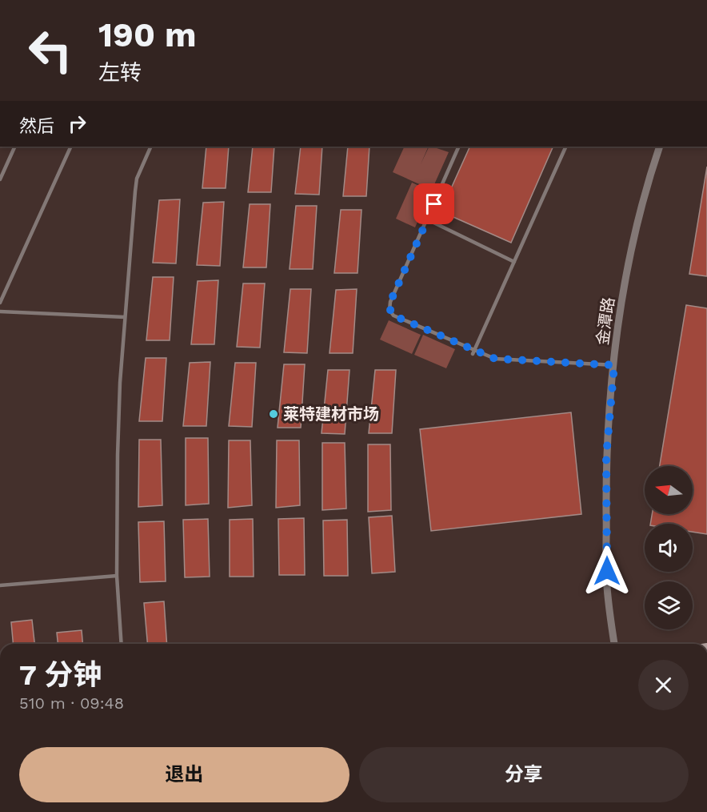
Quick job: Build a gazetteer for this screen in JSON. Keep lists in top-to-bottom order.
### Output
{
  "streets": {
    "street": ["金潭路"]
  },
  "places": ["莱特建材市场"],
  "north": "left",
  "page": {
    "turn": ["190 m", "左转"],
    "then": "然后",
    "heading": ["7 分钟", "510 m · 09:48"],
    "buttons": ["退出", "分享"]
  }
}
